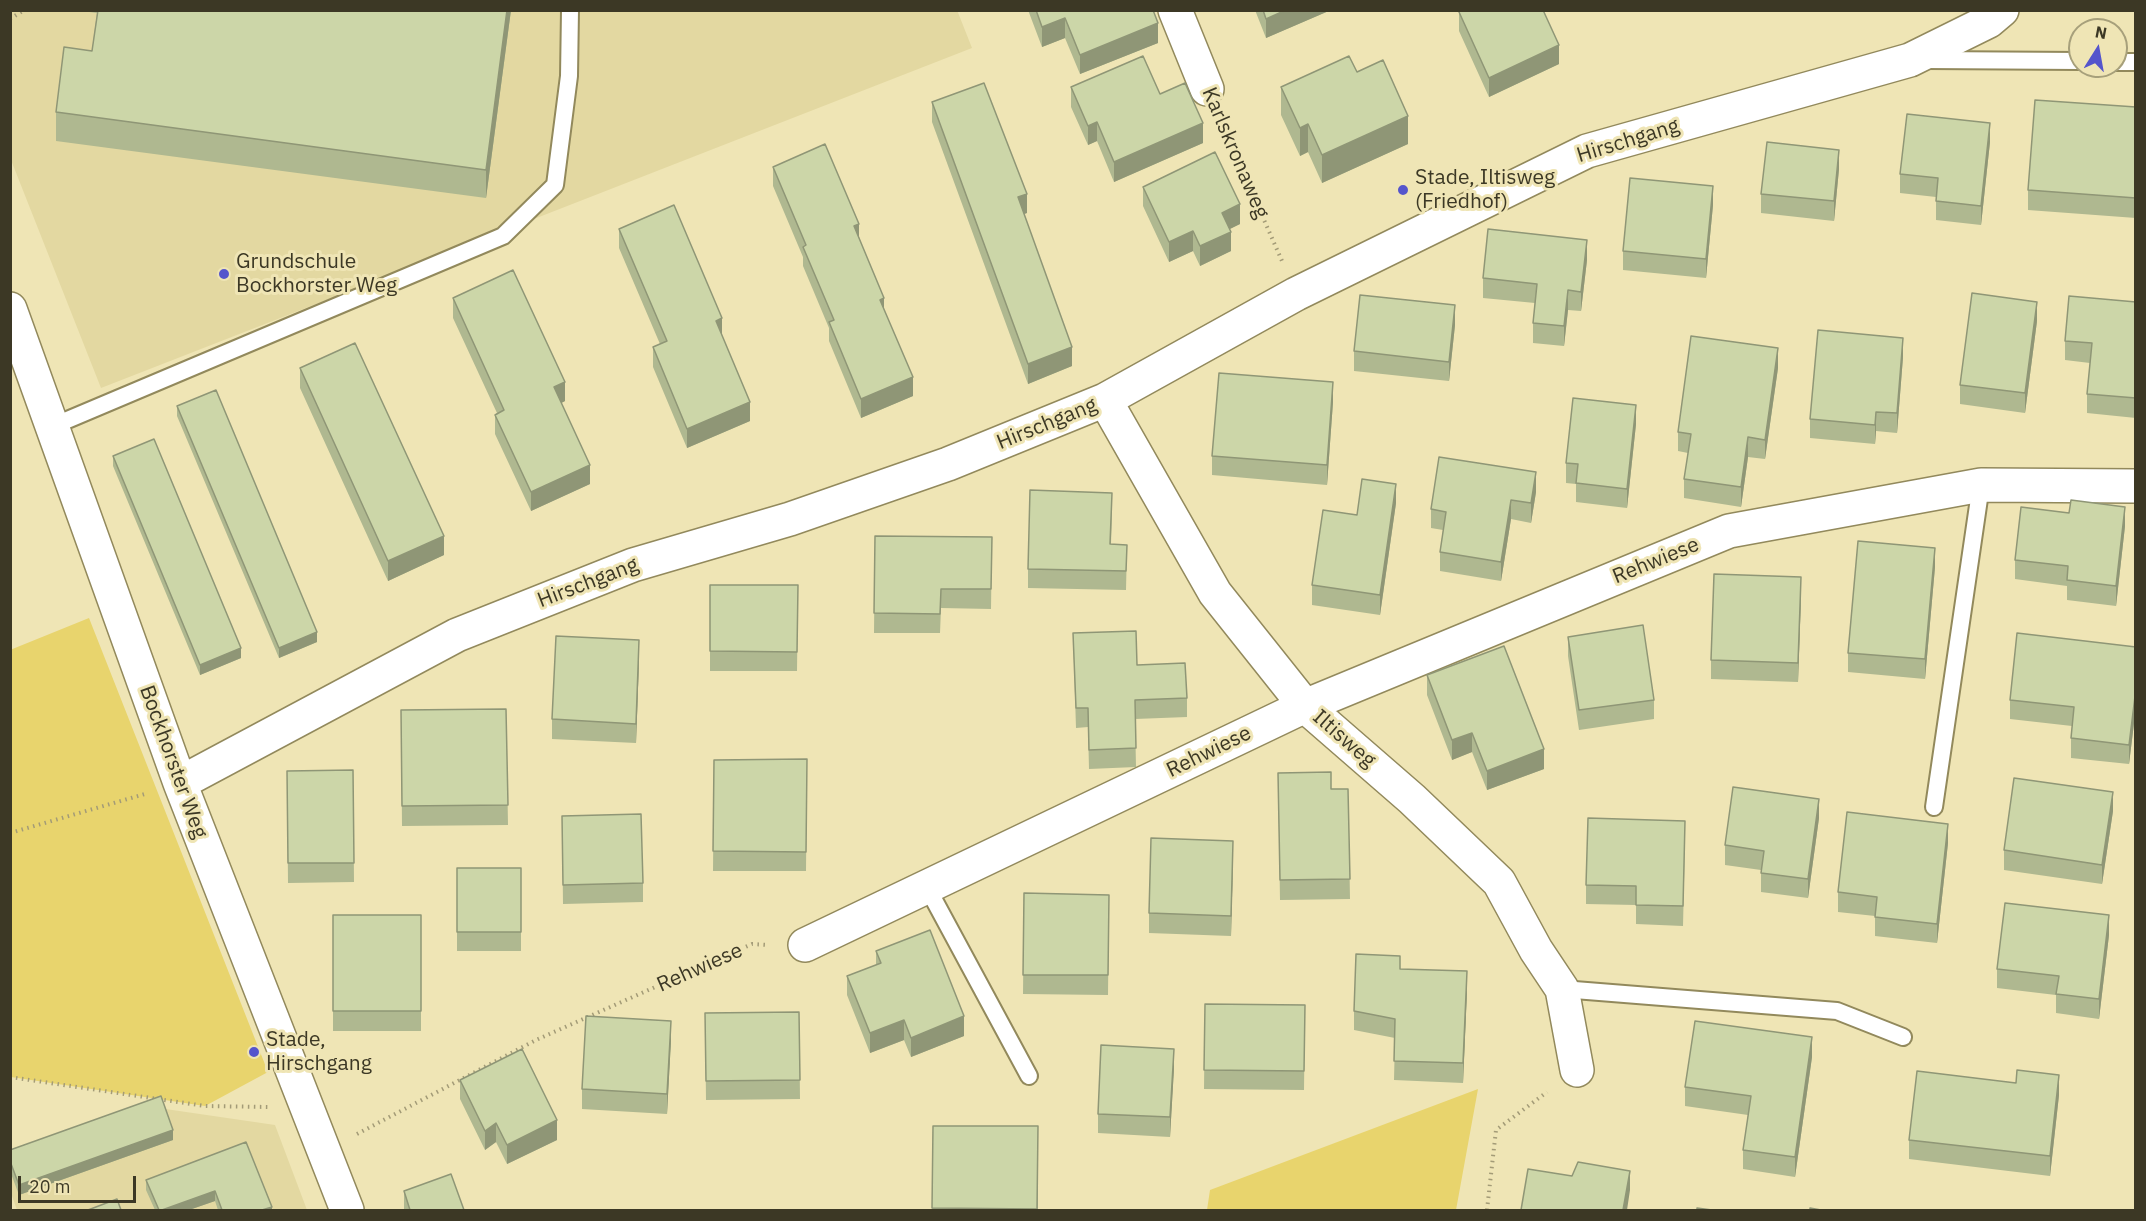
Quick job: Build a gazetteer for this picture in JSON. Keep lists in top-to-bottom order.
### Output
{
  "streets": {
    "street": [
      "Hirschgang",
      "Karlskronaweg",
      "Rehwiese",
      "Iltisweg",
      "Bockhorster Weg"
    ]
  },
  "crossings": [
    ["Hirschgang", "Karlskronaweg"],
    ["Hirschgang", "Iltisweg"],
    ["Hirschgang", "Bockhorster Weg"],
    ["Rehwiese", "Iltisweg"],
    ["Rehwiese", "Bockhorster Weg"]
  ],
  "places": ["Stade, Iltisweg (Friedhof)", "Grundschule Bockhorster Weg", "Stade, Hirschgang"],
  "scale_bar": "20 m",
  "north": "top"
}
